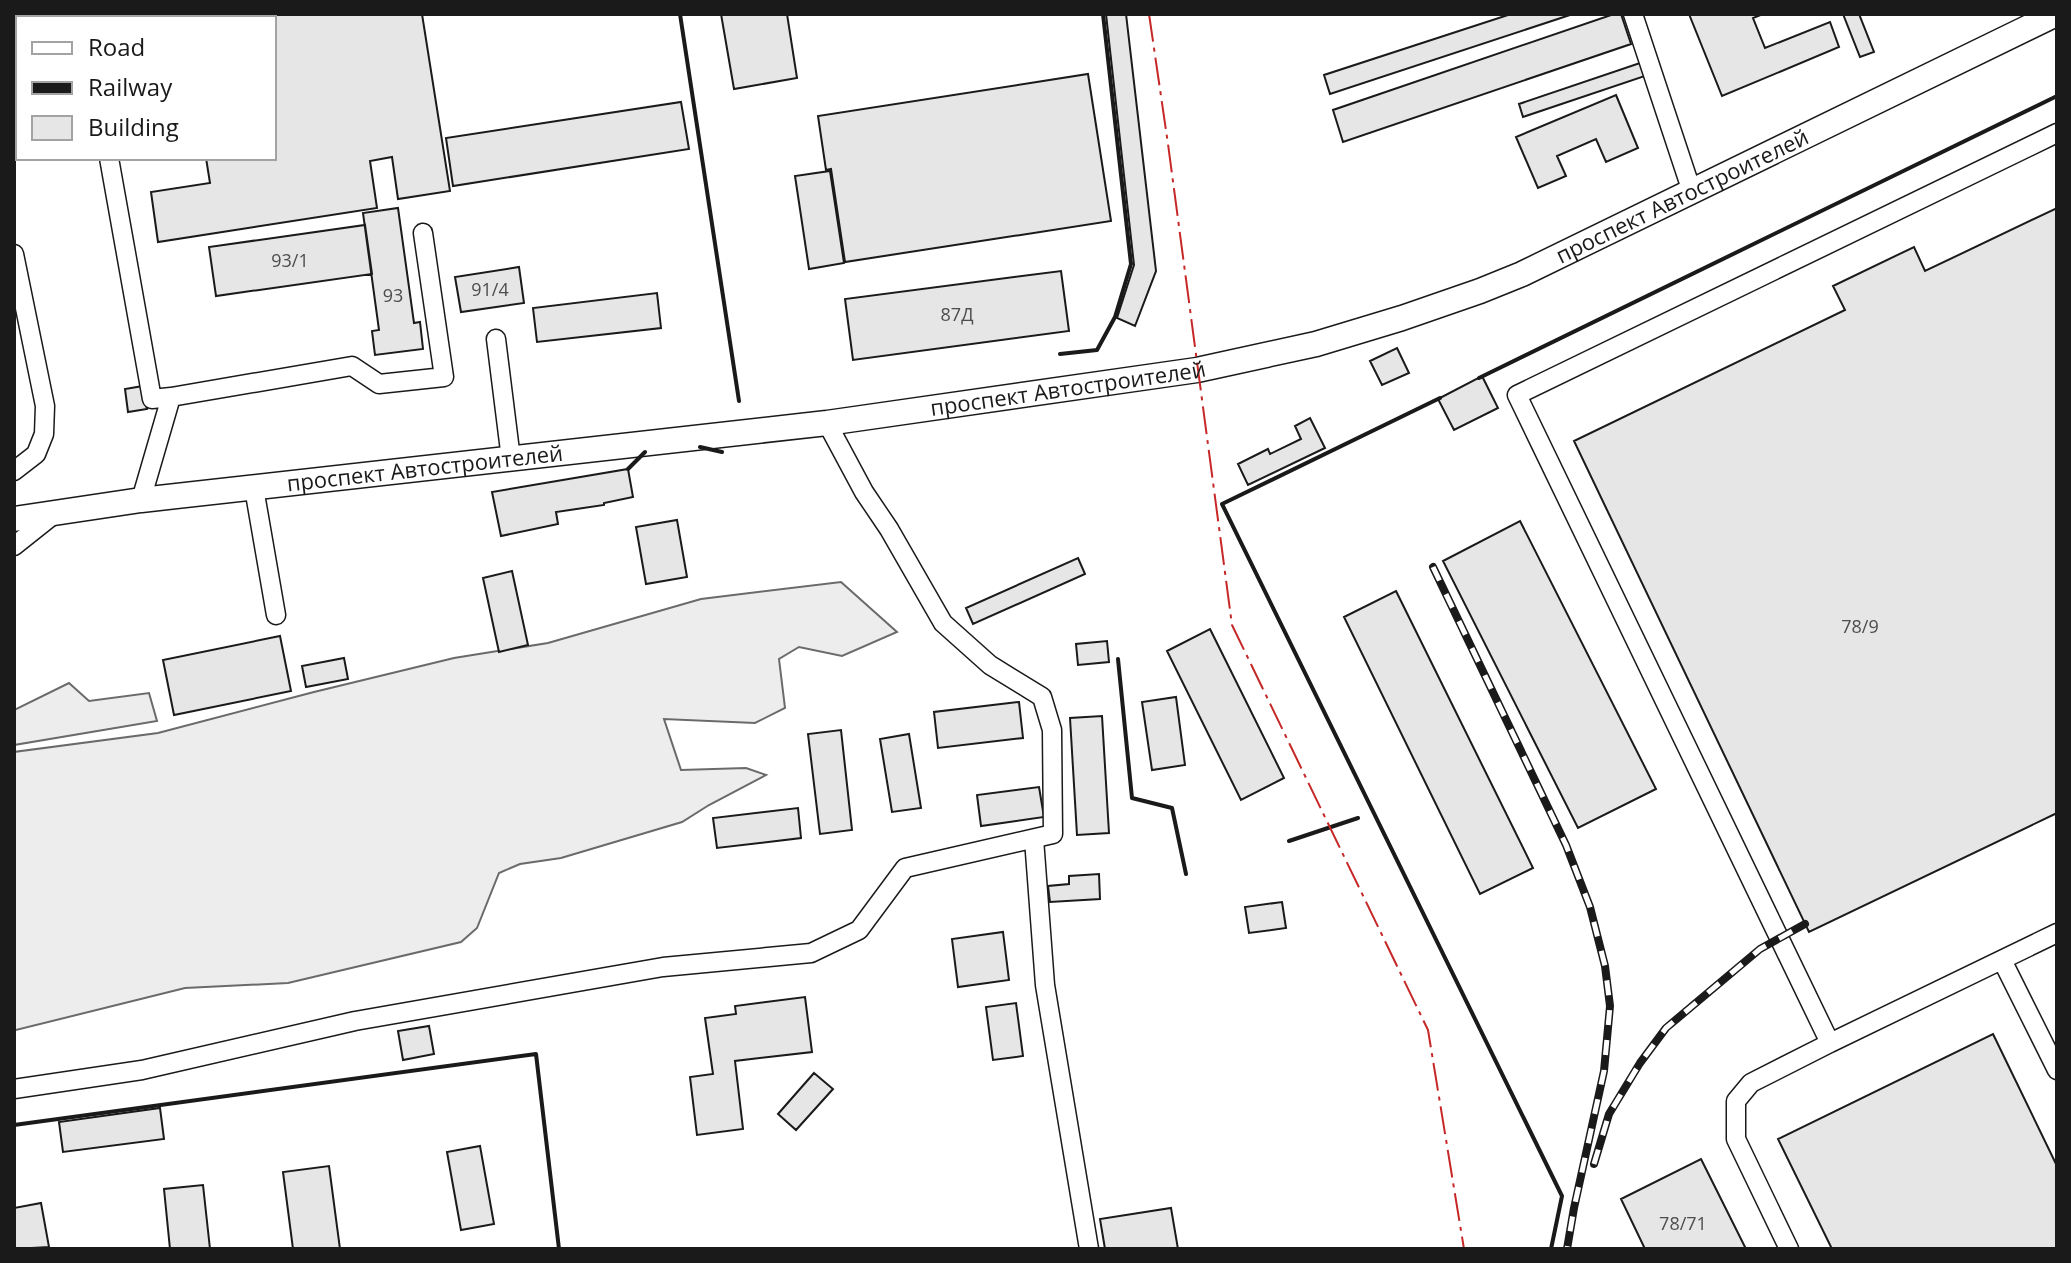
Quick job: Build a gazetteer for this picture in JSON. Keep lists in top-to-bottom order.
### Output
{
  "streets": {
    "main road": ["проспект Автостроителей"]
  },
  "house_numbers": [
    "93/1",
    "91/4",
    "93",
    "87Д",
    "78/9",
    "78/71"
  ],
  "legend": ["Road", "Railway", "Building"]
}
